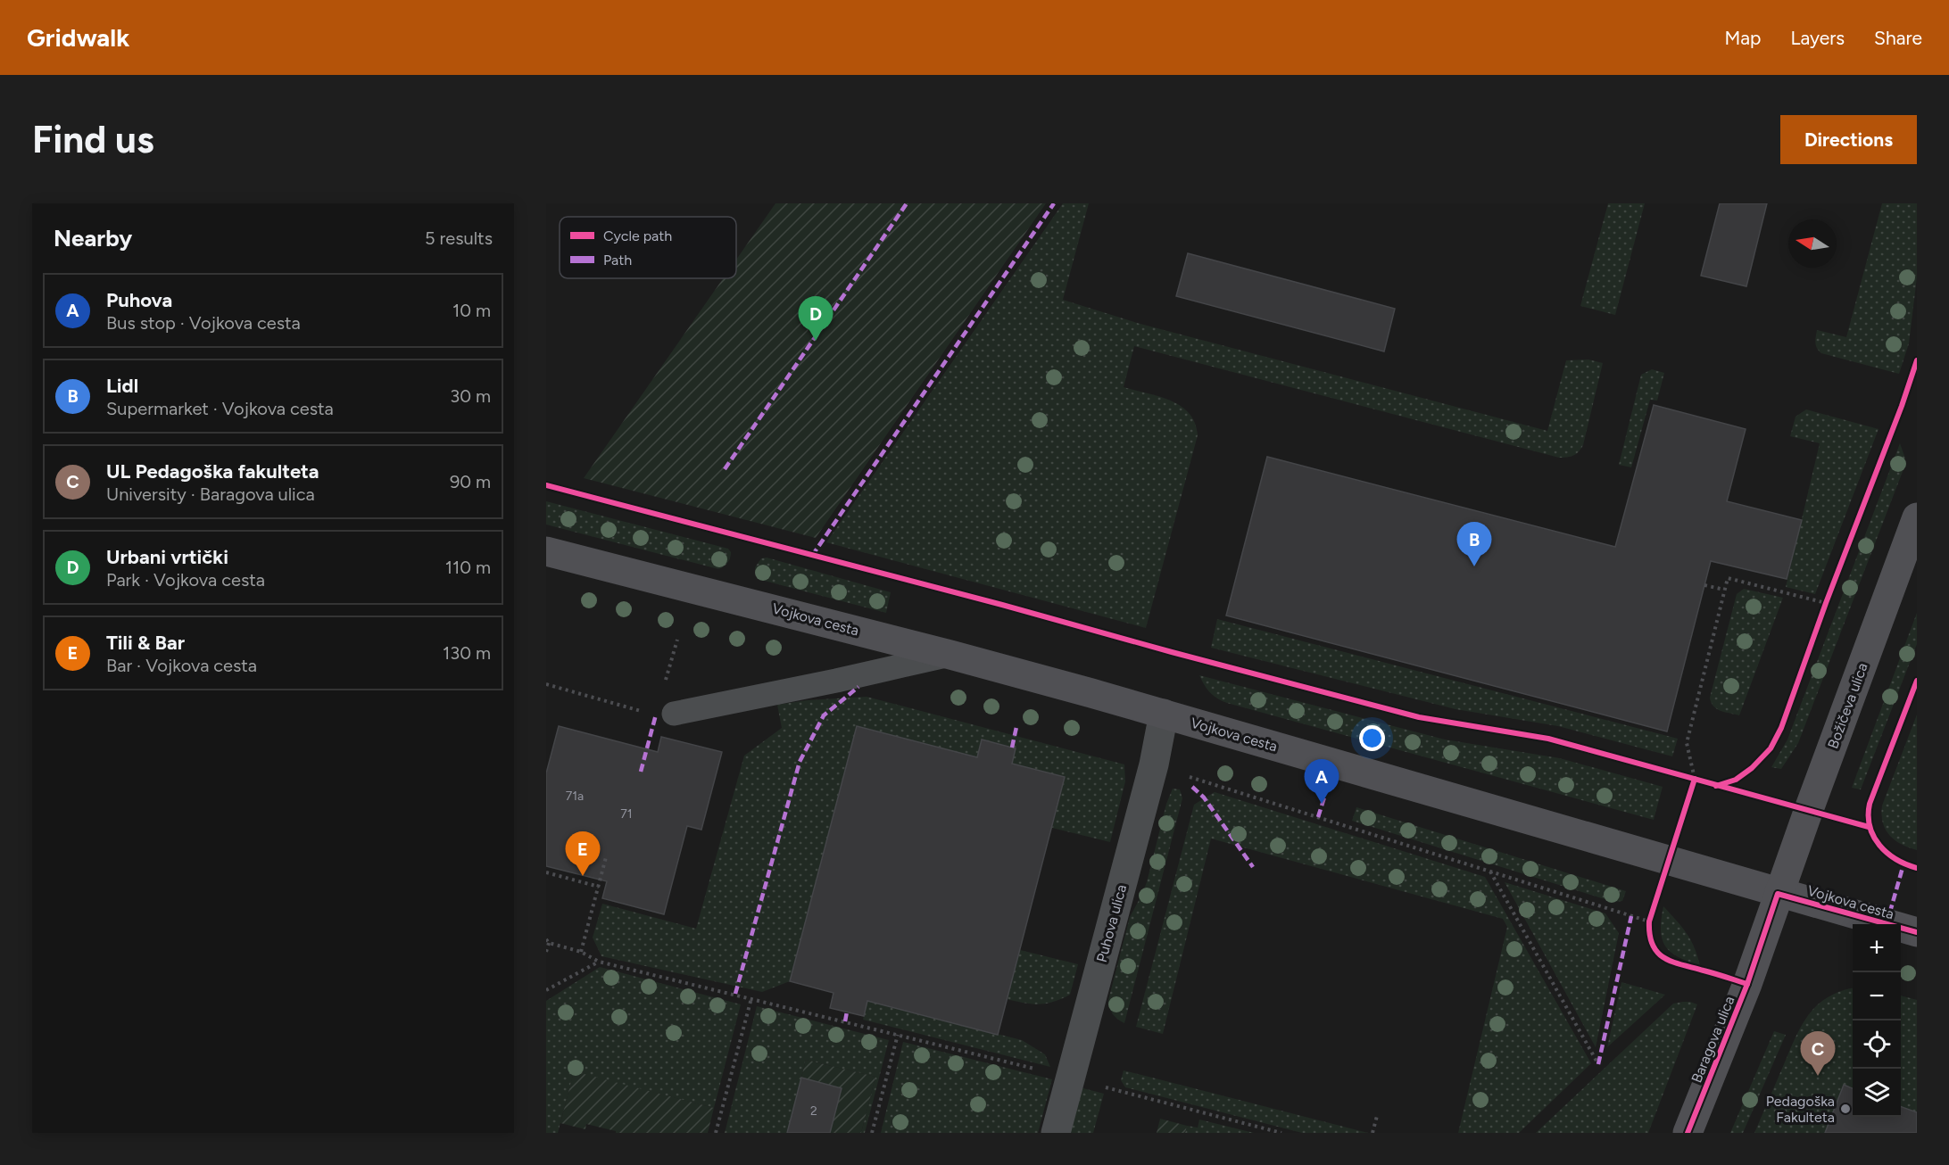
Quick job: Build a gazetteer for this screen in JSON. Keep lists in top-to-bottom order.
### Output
{
  "streets": {
    "street": [
      "Vojkova cesta",
      "Božičeva ulica",
      "Puhova ulica",
      "Baragova ulica"
    ]
  },
  "crossings": [
    ["Vojkova cesta", "Božičeva ulica"],
    ["Vojkova cesta", "Puhova ulica"],
    ["Vojkova cesta", "Baragova ulica"],
    ["Božičeva ulica", "Baragova ulica"]
  ],
  "places": ["Pedagoška Fakulteta"],
  "house_numbers": ["71a", "71", "2"],
  "legend": ["Cycle path", "Path"],
  "north": "left",
  "page": {
    "header": "Gridwalk",
    "nav": ["Map", "Layers", "Share"],
    "buttons": "Directions",
    "title": "Find us",
    "heading": ["Nearby", "5 results"],
    "list": [
      {
        "mark": "A",
        "name": "Puhova",
        "note": "Bus stop · Vojkova cesta",
        "value": "10 m"
      },
      {
        "mark": "B",
        "name": "Lidl",
        "note": "Supermarket · Vojkova cesta",
        "value": "30 m"
      },
      {
        "mark": "C",
        "name": "UL Pedagoška fakulteta",
        "note": "University · Baragova ulica",
        "value": "90 m"
      },
      {
        "mark": "D",
        "name": "Urbani vrtički",
        "note": "Park · Vojkova cesta",
        "value": "110 m"
      },
      {
        "mark": "E",
        "name": "Tili & Bar",
        "note": "Bar · Vojkova cesta",
        "value": "130 m"
      }
    ],
    "pins": [
      "D",
      "B",
      "A",
      "E",
      "C"
    ],
    "map_buttons": ["+", "−"]
  }
}
